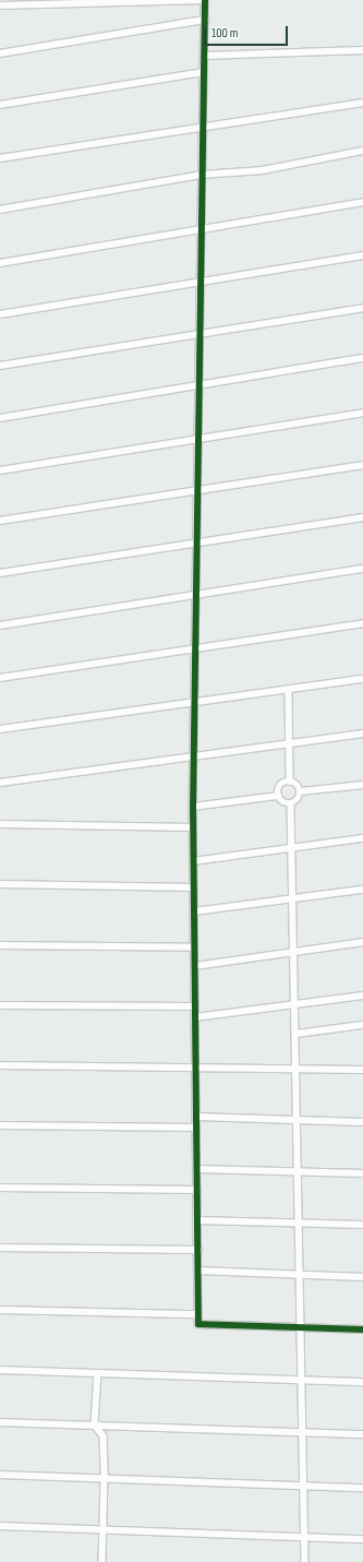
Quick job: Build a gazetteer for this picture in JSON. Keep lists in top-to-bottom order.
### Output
{
  "scale_bar": "100 m"
}
